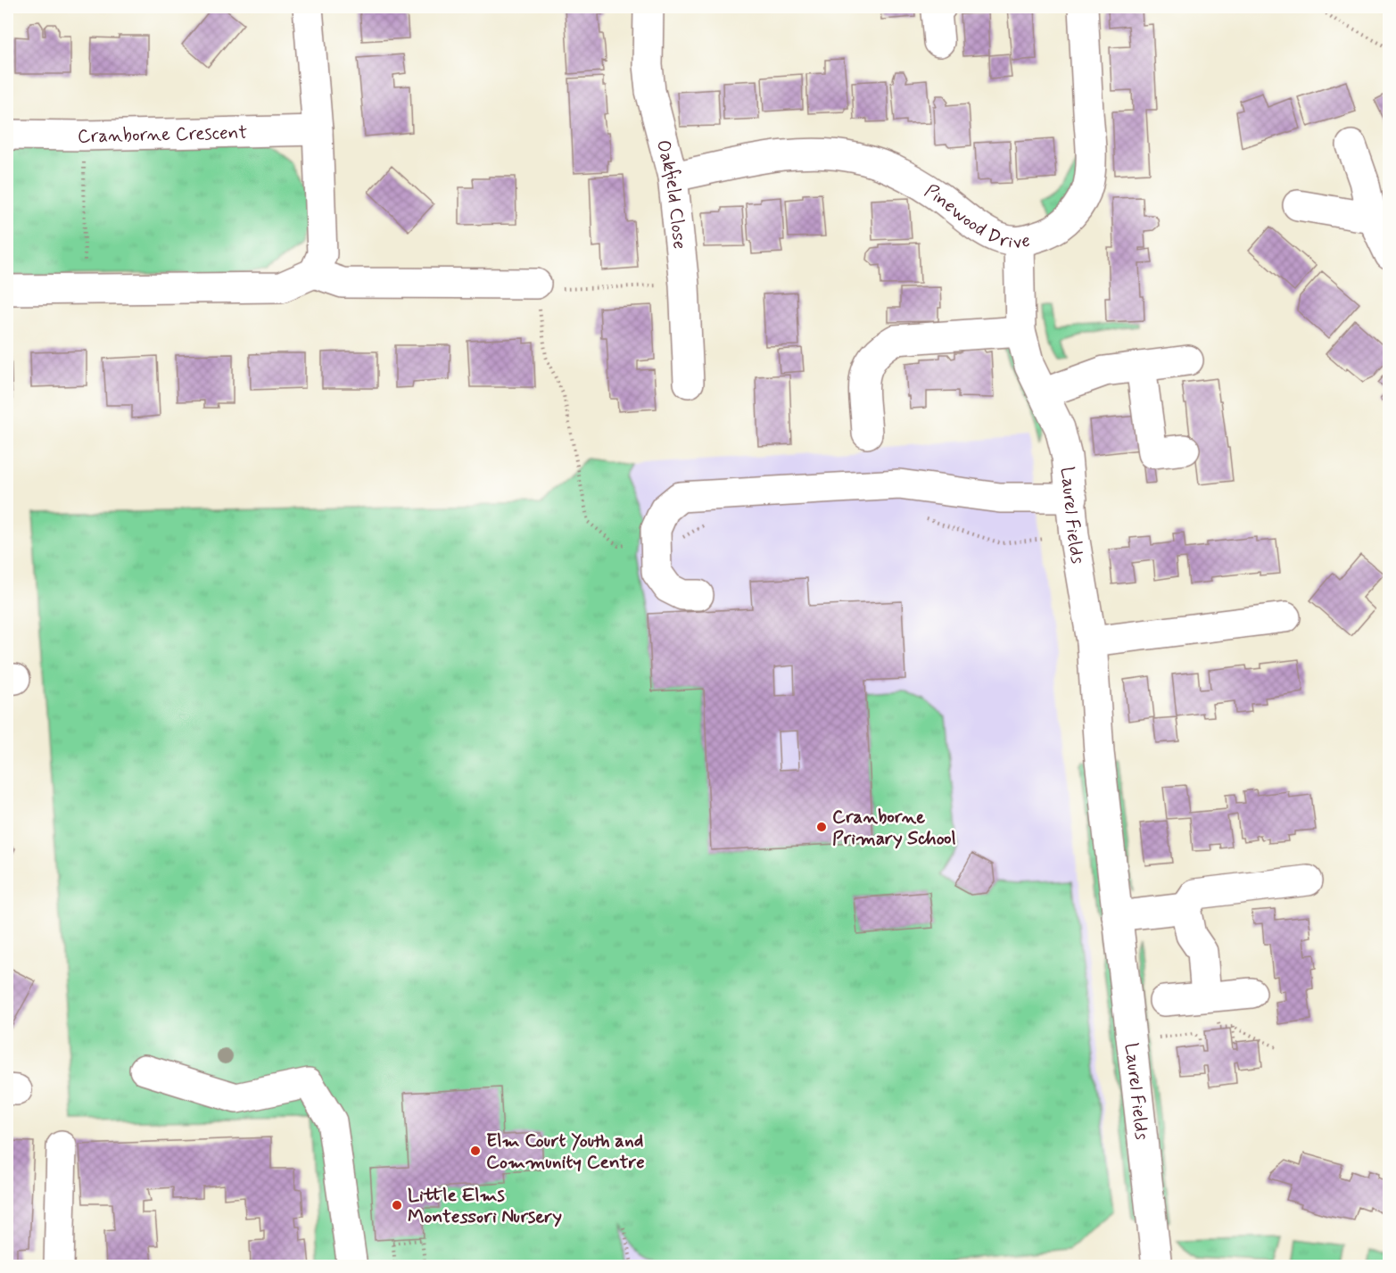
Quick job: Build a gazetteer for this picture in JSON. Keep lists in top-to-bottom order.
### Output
{
  "streets": {
    "street": [
      "Cranborne Crescent",
      "Oakfield Close",
      "Pinewood Drive",
      "Laurel Fields"
    ]
  },
  "crossings": [
    ["Oakfield Close", "Pinewood Drive"],
    ["Pinewood Drive", "Laurel Fields"]
  ],
  "places": ["Cranborne Primary School", "Elm Court Youth and Community Centre", "Little Elms Montessori Nursery"]
}
